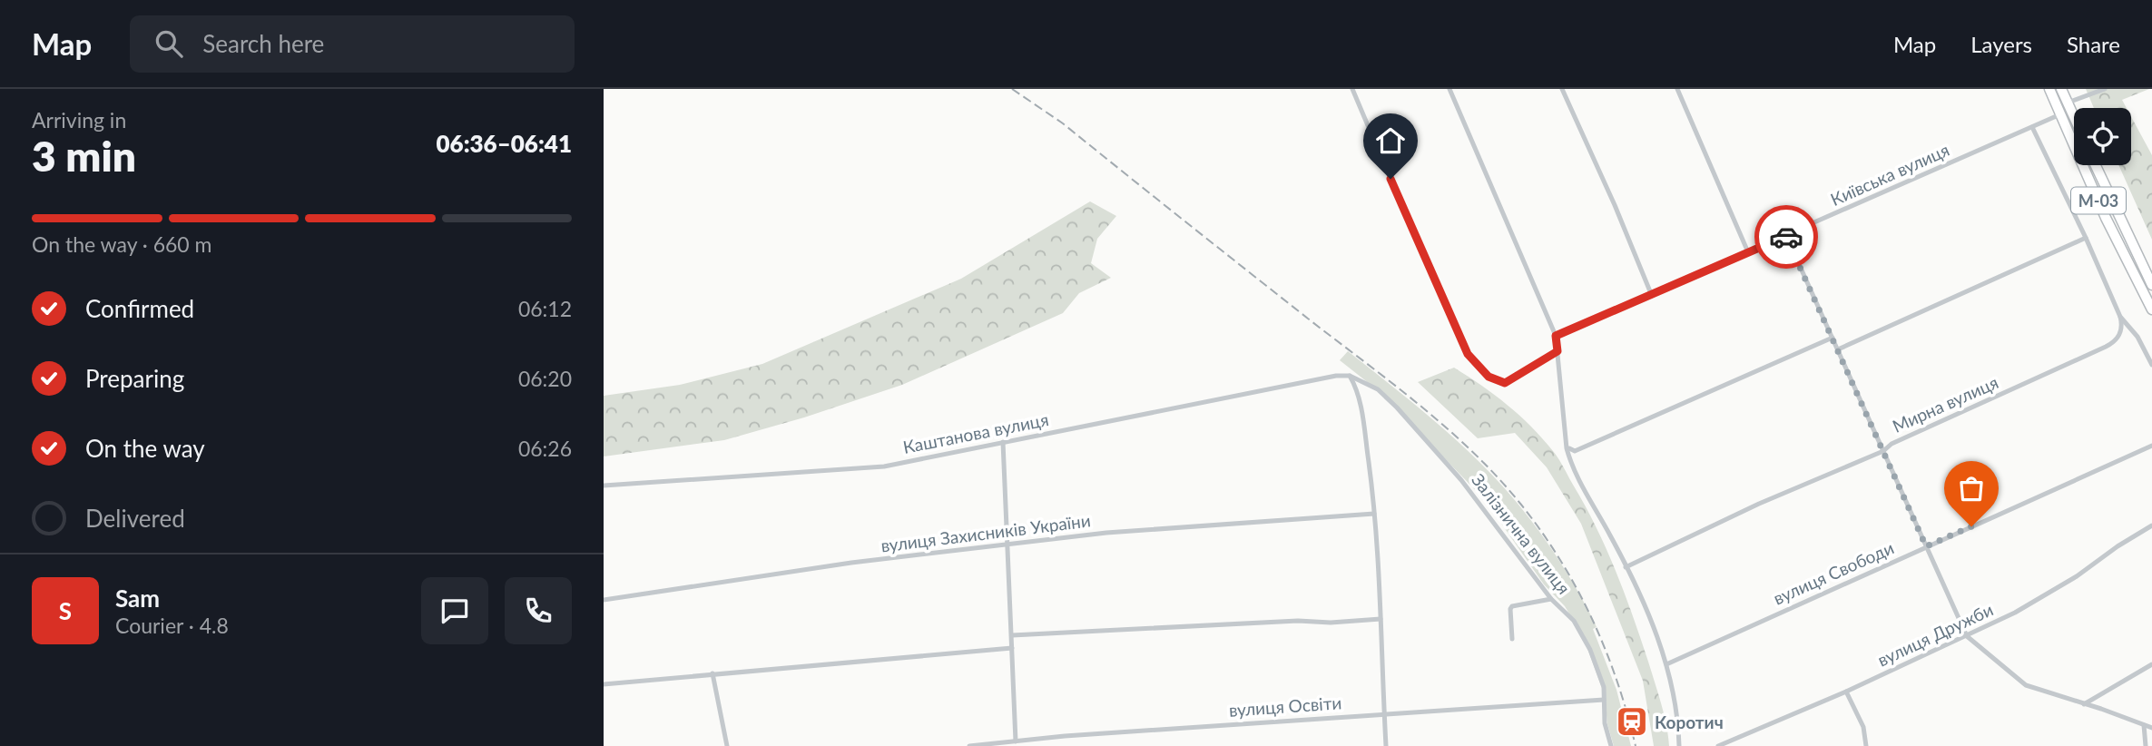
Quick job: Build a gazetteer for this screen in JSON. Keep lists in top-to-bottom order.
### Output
{
  "streets": {
    "highway": ["М-03"],
    "street": [
      "Київська вулиця",
      "Мирна вулиця",
      "Каштанова вулиця",
      "вулиця Захисників України",
      "Залізнична вулиця",
      "вулиця Свободи",
      "вулиця Дружби",
      "вулиця Освіти"
    ]
  },
  "crossings": [
    ["Київська вулиця", "М-03"],
    ["Каштанова вулиця", "Залізнична вулиця"],
    ["Залізнична вулиця", "вулиця Освіти"]
  ],
  "places": {
    "station": ["Коротич"]
  },
  "page": {
    "header": "Map",
    "search": "Search here",
    "nav": ["Map", "Layers", "Share"],
    "heading": ["3 min", "Arriving in", "06:36–06:41"],
    "panel": ["Sam", "Courier · 4.8"],
    "bar": "On the way · 660 m",
    "list": [
      ["Confirmed", "06:12"],
      ["Preparing", "06:20"],
      ["On the way", "06:26"],
      "Delivered"
    ],
    "round": "S"
  }
}
